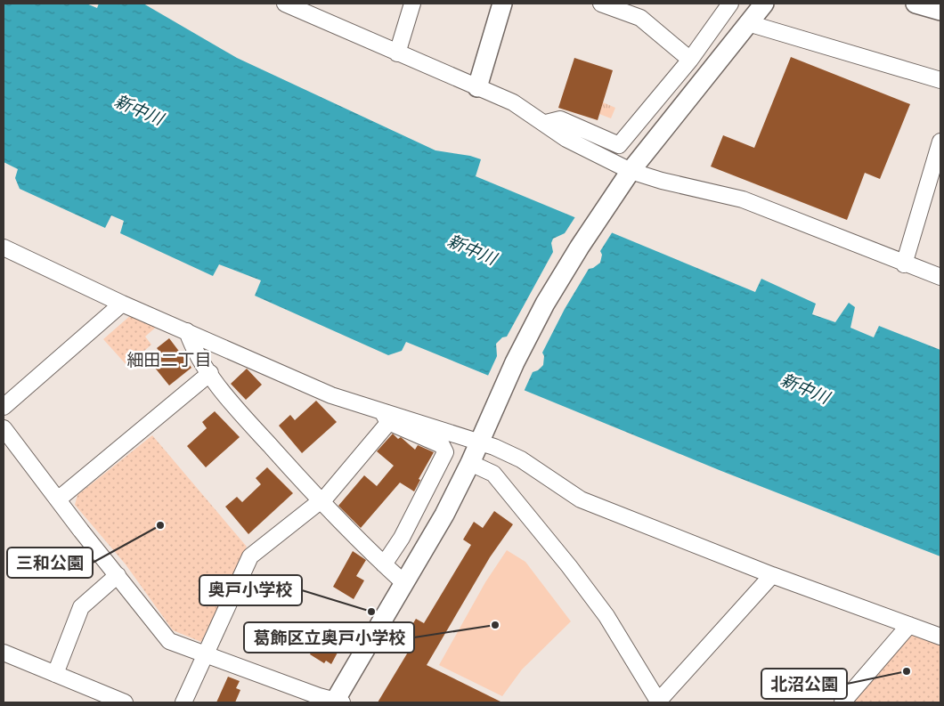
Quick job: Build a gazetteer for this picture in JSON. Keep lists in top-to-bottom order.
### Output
{
  "districts": ["細田二丁目"],
  "water": ["新中川"],
  "places": [
    "三和公園",
    "奥戸小学校",
    "葛飾区立奥戸小学校",
    "北沼公園"
  ]
}
